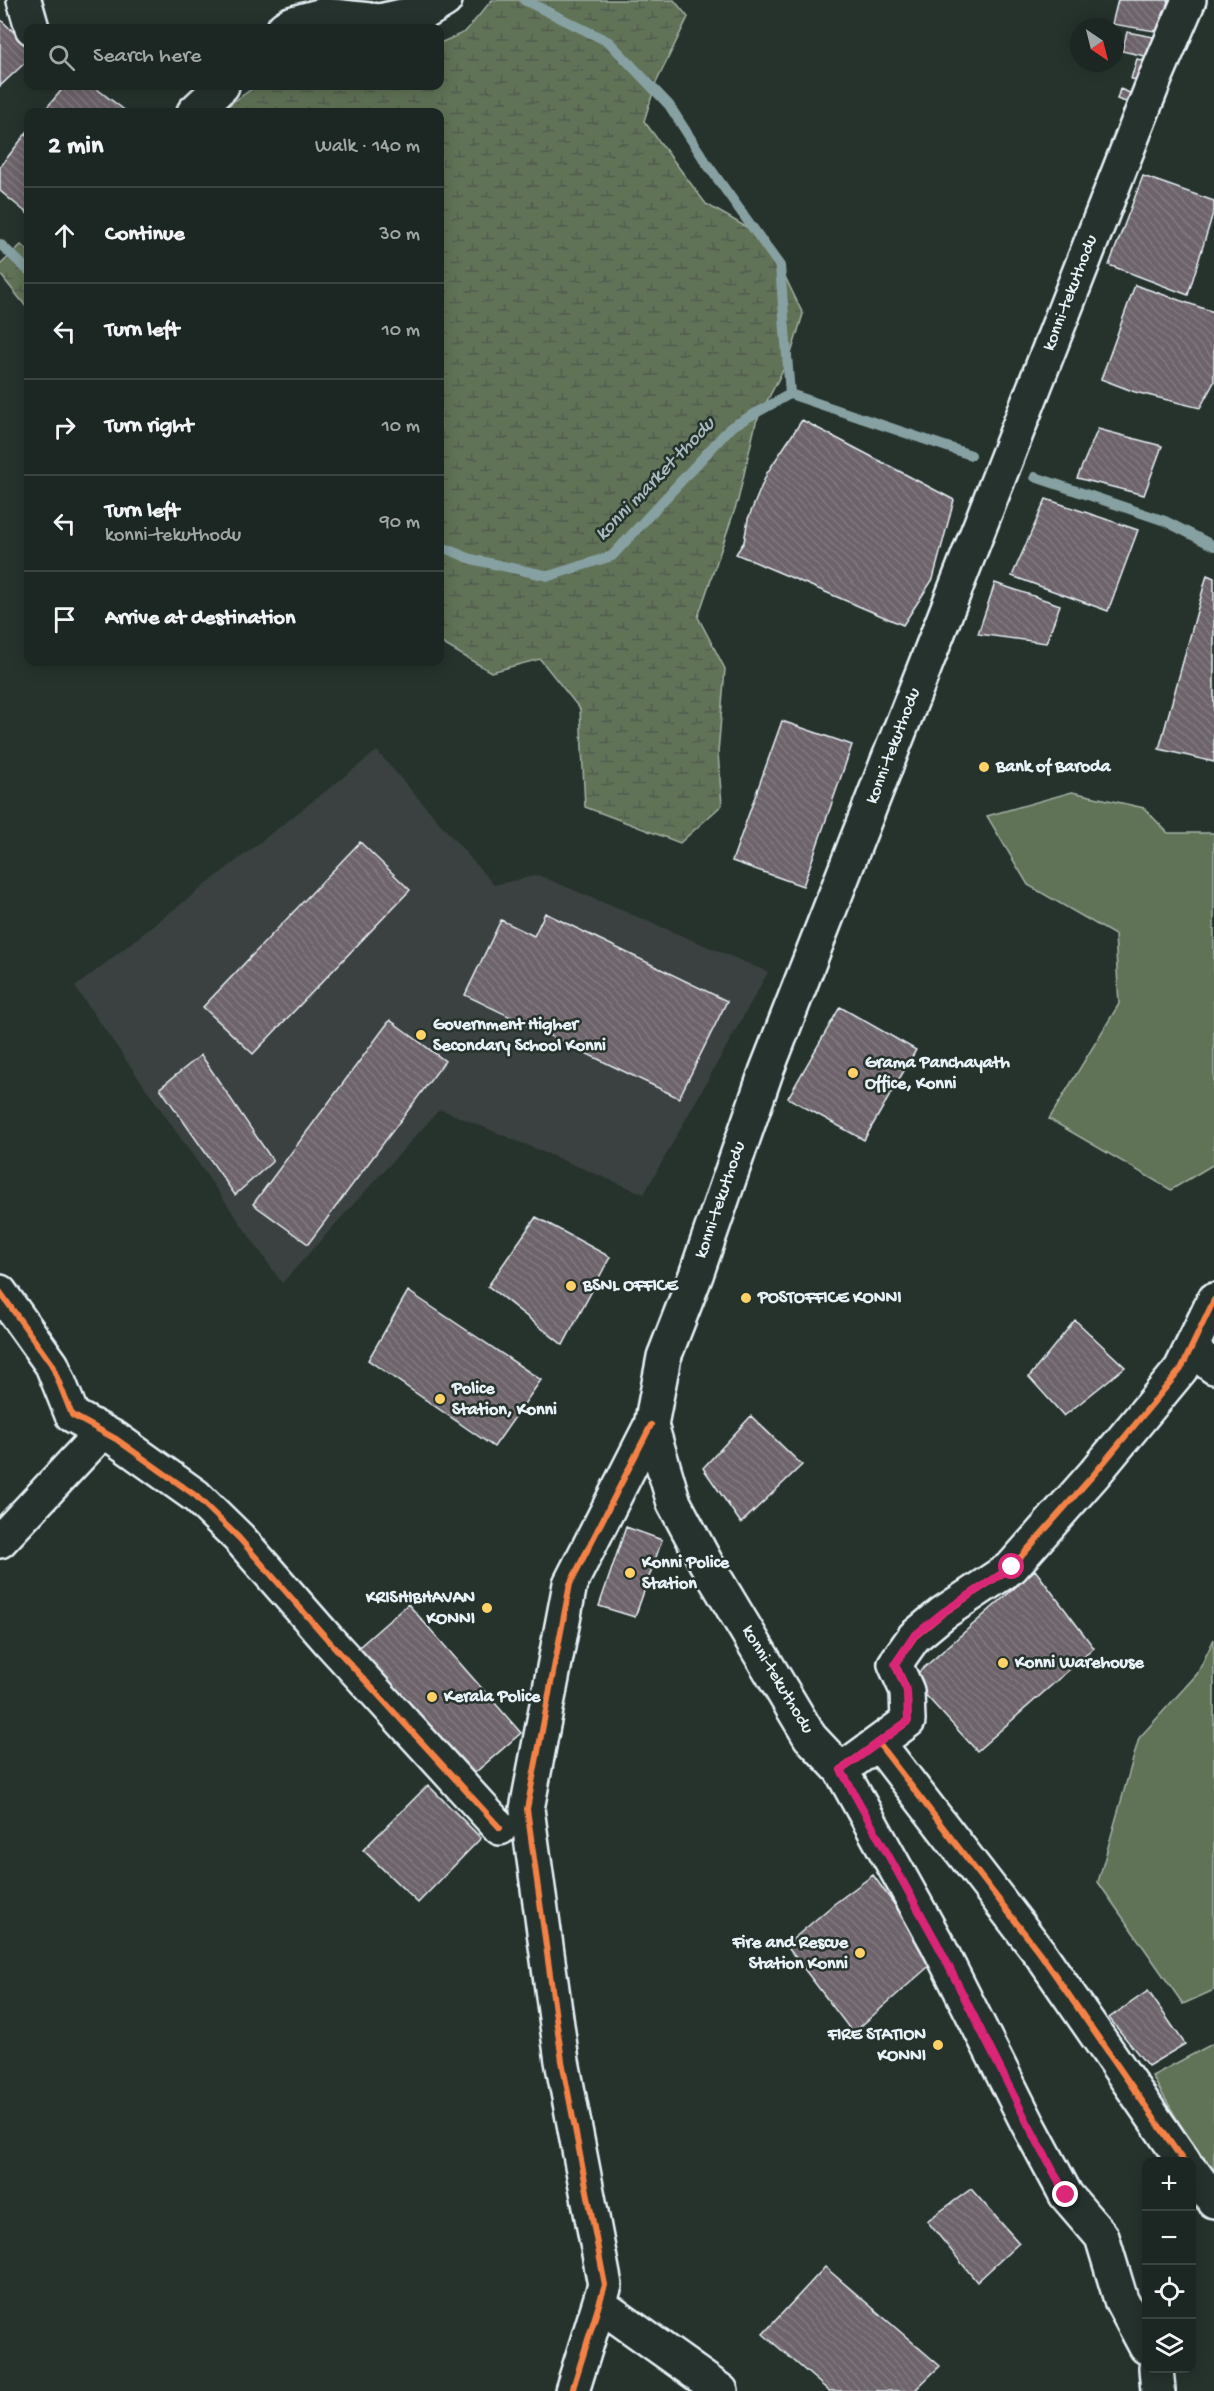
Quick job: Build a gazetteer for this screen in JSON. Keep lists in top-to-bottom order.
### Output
{
  "streets": {
    "street": ["konni-tekuthodu"]
  },
  "water": ["konni market thodu"],
  "places": [
    "Bank of Baroda",
    "Government Higher Secondary School Konni",
    "Grama Panchayath Office, Konni",
    "BSNL OFFICE",
    "POSTOFFICE KONNI",
    "Police Station, Konni",
    "Konni Police Station",
    "KRISHIBHAVAN KONNI",
    "Konni Warehouse",
    "Kerala Police",
    "Fire and Rescue Station Konni",
    "FIRE STATION KONNI"
  ],
  "north": "bottom right",
  "page": {
    "search": "Search here",
    "heading": ["2 min", "Walk · 140 m"],
    "list": [
      ["Continue", "30 m"],
      ["Turn left", "10 m"],
      ["Turn right", "10 m"],
      ["Turn left", "konni-tekuthodu", "90 m"],
      "Arrive at destination"
    ],
    "map_buttons": ["+", "−"]
  }
}
